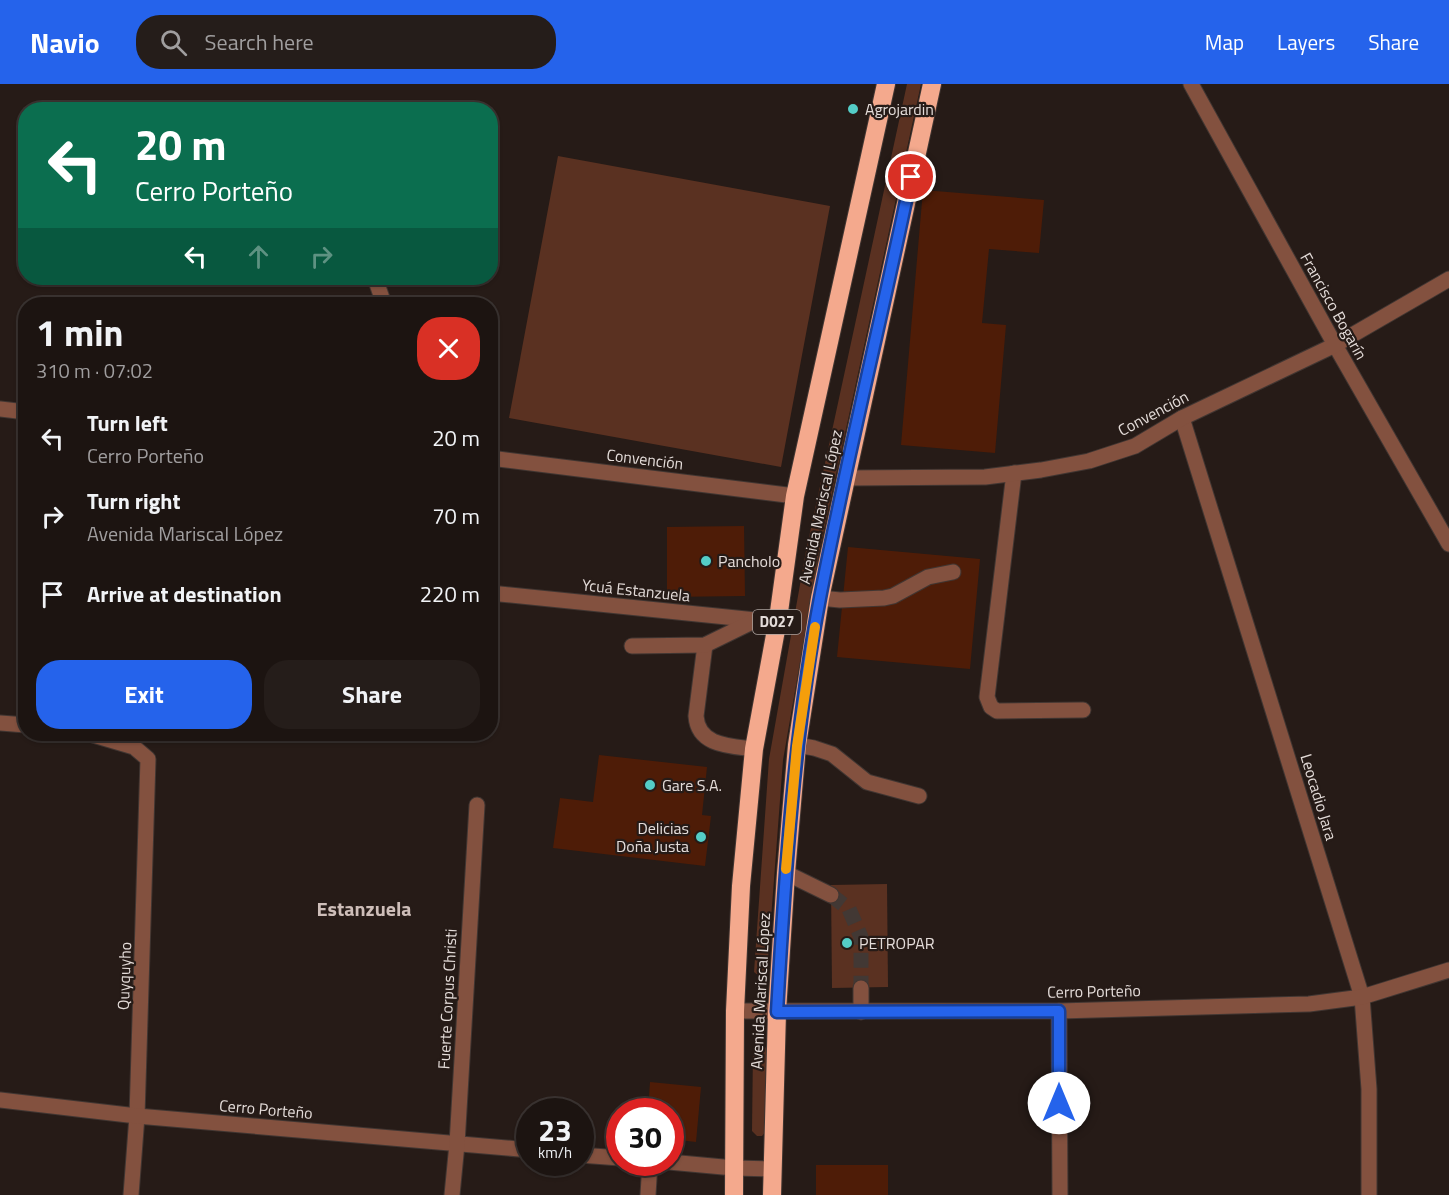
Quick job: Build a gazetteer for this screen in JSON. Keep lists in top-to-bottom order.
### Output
{
  "streets": {
    "highway": ["Avenida Mariscal López", "D027"],
    "street": [
      "Francisco Bogarín",
      "Convención",
      "Ycuá Estanzuela",
      "Leocadio Jara",
      "Quyquyho",
      "Cerro Porteño",
      "Fuerte Corpus Christi"
    ]
  },
  "crossings": [
    ["Francisco Bogarín", "Convención"],
    ["Convención", "Avenida Mariscal López"],
    ["Convención", "Leocadio Jara"],
    ["Avenida Mariscal López", "Ycuá Estanzuela"],
    ["Avenida Mariscal López", "Cerro Porteño"],
    ["Leocadio Jara", "Cerro Porteño"],
    ["Quyquyho", "Cerro Porteño"],
    ["Cerro Porteño", "Fuerte Corpus Christi"]
  ],
  "districts": ["Estanzuela"],
  "places": [
    "Agrojardin",
    "Pancholo",
    "Gare S.A.",
    "Delicias Doña Justa",
    "PETROPAR"
  ],
  "page": {
    "header": "Navio",
    "search": "Search here",
    "nav": ["Map", "Layers", "Share"],
    "turn": ["20 m", "Cerro Porteño"],
    "heading": ["1 min", "310 m · 07:02"],
    "list": [
      {
        "name": "Turn left",
        "note": "Cerro Porteño",
        "value": "20 m"
      },
      {
        "name": "Turn right",
        "note": "Avenida Mariscal López",
        "value": "70 m"
      },
      {
        "name": "Arrive at destination",
        "value": "220 m"
      }
    ],
    "buttons": ["Exit", "Share"],
    "speed": "23 km/h",
    "limit": "30"
  }
}
